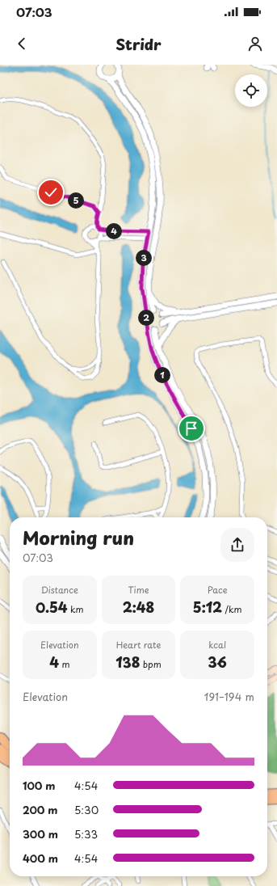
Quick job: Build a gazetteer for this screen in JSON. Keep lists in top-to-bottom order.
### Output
{
  "page": {
    "status": "07:03",
    "header": "Stridr",
    "pins": [
      "5",
      "4",
      "3",
      "2",
      "1"
    ],
    "heading": ["Morning run", "07:03"],
    "stats": [
      ["Distance", "0.54 km"],
      ["Time", "2:48"],
      ["Pace", "5:12 /km"],
      ["Elevation", "4 m"],
      ["Heart rate", "138 bpm"],
      ["kcal", "36"]
    ],
    "chart": ["Elevation", "191–194 m"],
    "list": [
      {
        "name": "100 m",
        "note": "4:54"
      },
      {
        "name": "200 m",
        "note": "5:30"
      },
      {
        "name": "300 m",
        "note": "5:33"
      },
      {
        "name": "400 m",
        "note": "4:54"
      }
    ]
  }
}
